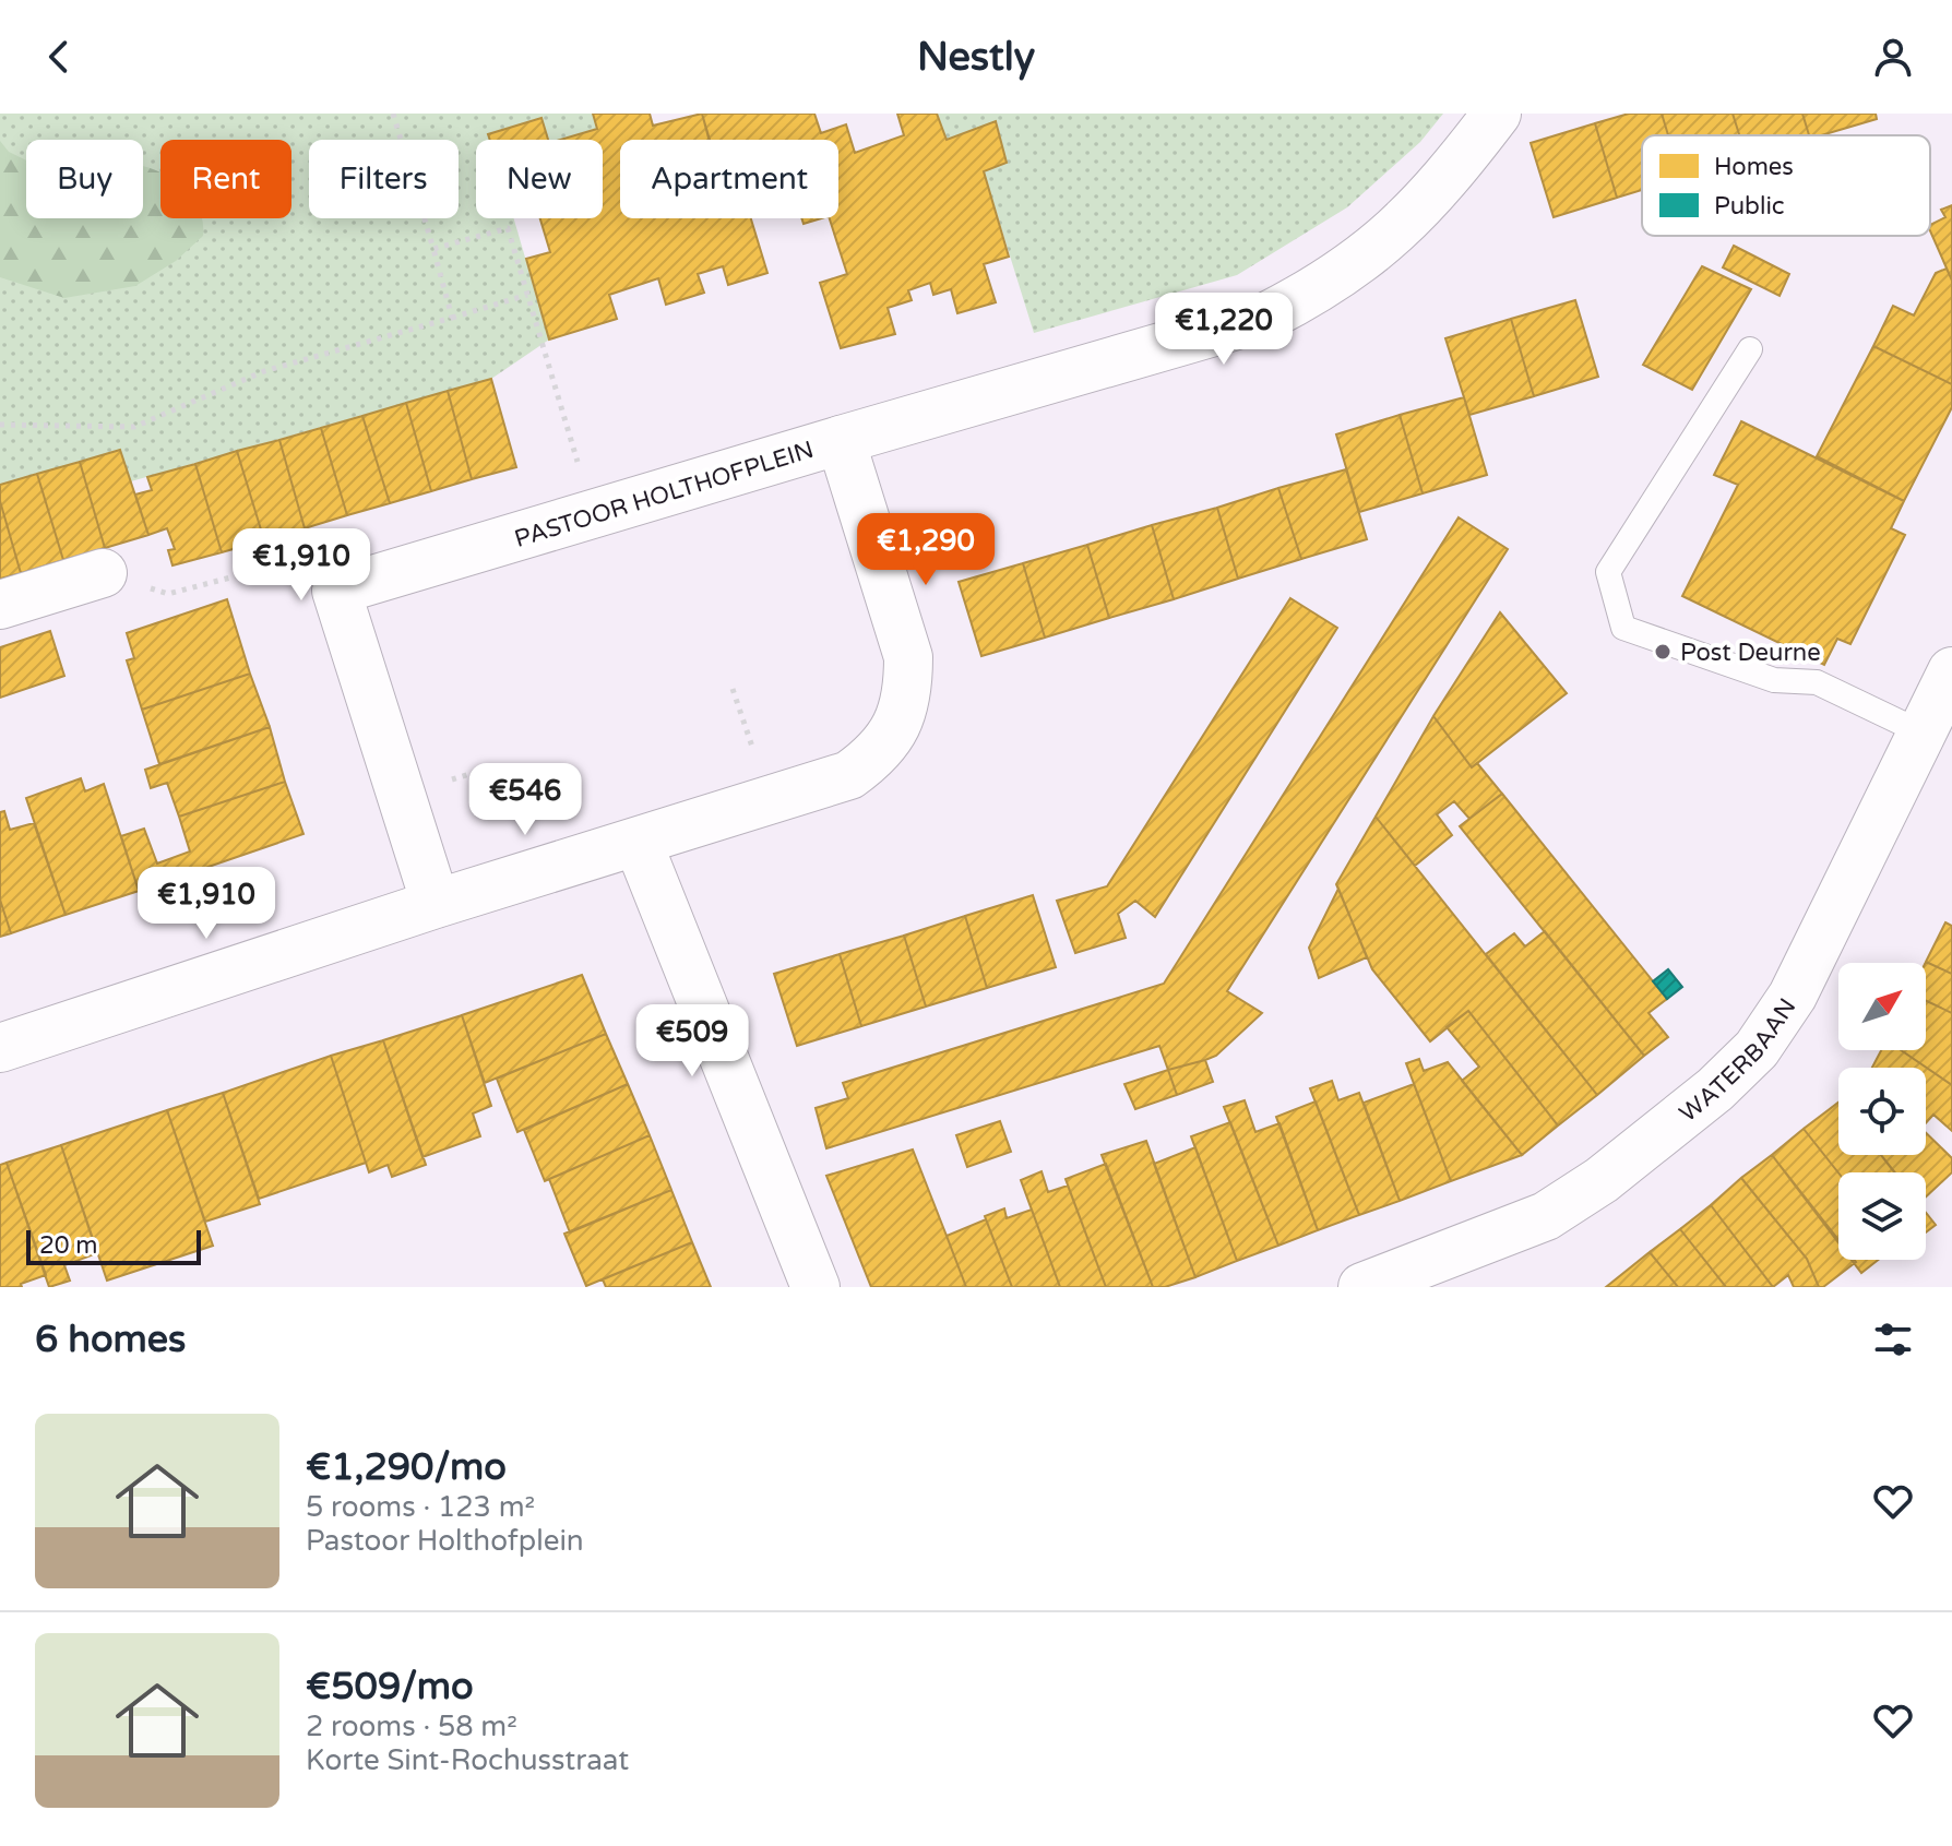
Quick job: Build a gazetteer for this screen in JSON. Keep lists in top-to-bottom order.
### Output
{
  "streets": {
    "street": ["PASTOOR HOLTHOFPLEIN", "WATERBAAN"]
  },
  "places": ["Post Deurne"],
  "legend": ["Homes", "Public"],
  "scale_bar": "20 m",
  "north": "top right",
  "page": {
    "header": "Nestly",
    "chip": [
      "Buy",
      "Rent",
      "Filters",
      "New",
      "Apartment"
    ],
    "price": [
      "€1,220",
      "€1,290",
      "€1,910",
      "€546",
      "€1,910",
      "€509"
    ],
    "scale": "20 m",
    "heading": "6 homes",
    "list": [
      {
        "name": "€1,290/mo",
        "note": "5 rooms · 123 m² · Pastoor Holthofplein"
      },
      {
        "name": "€509/mo",
        "note": "2 rooms · 58 m² · Korte Sint-Rochusstraat"
      }
    ]
  }
}
